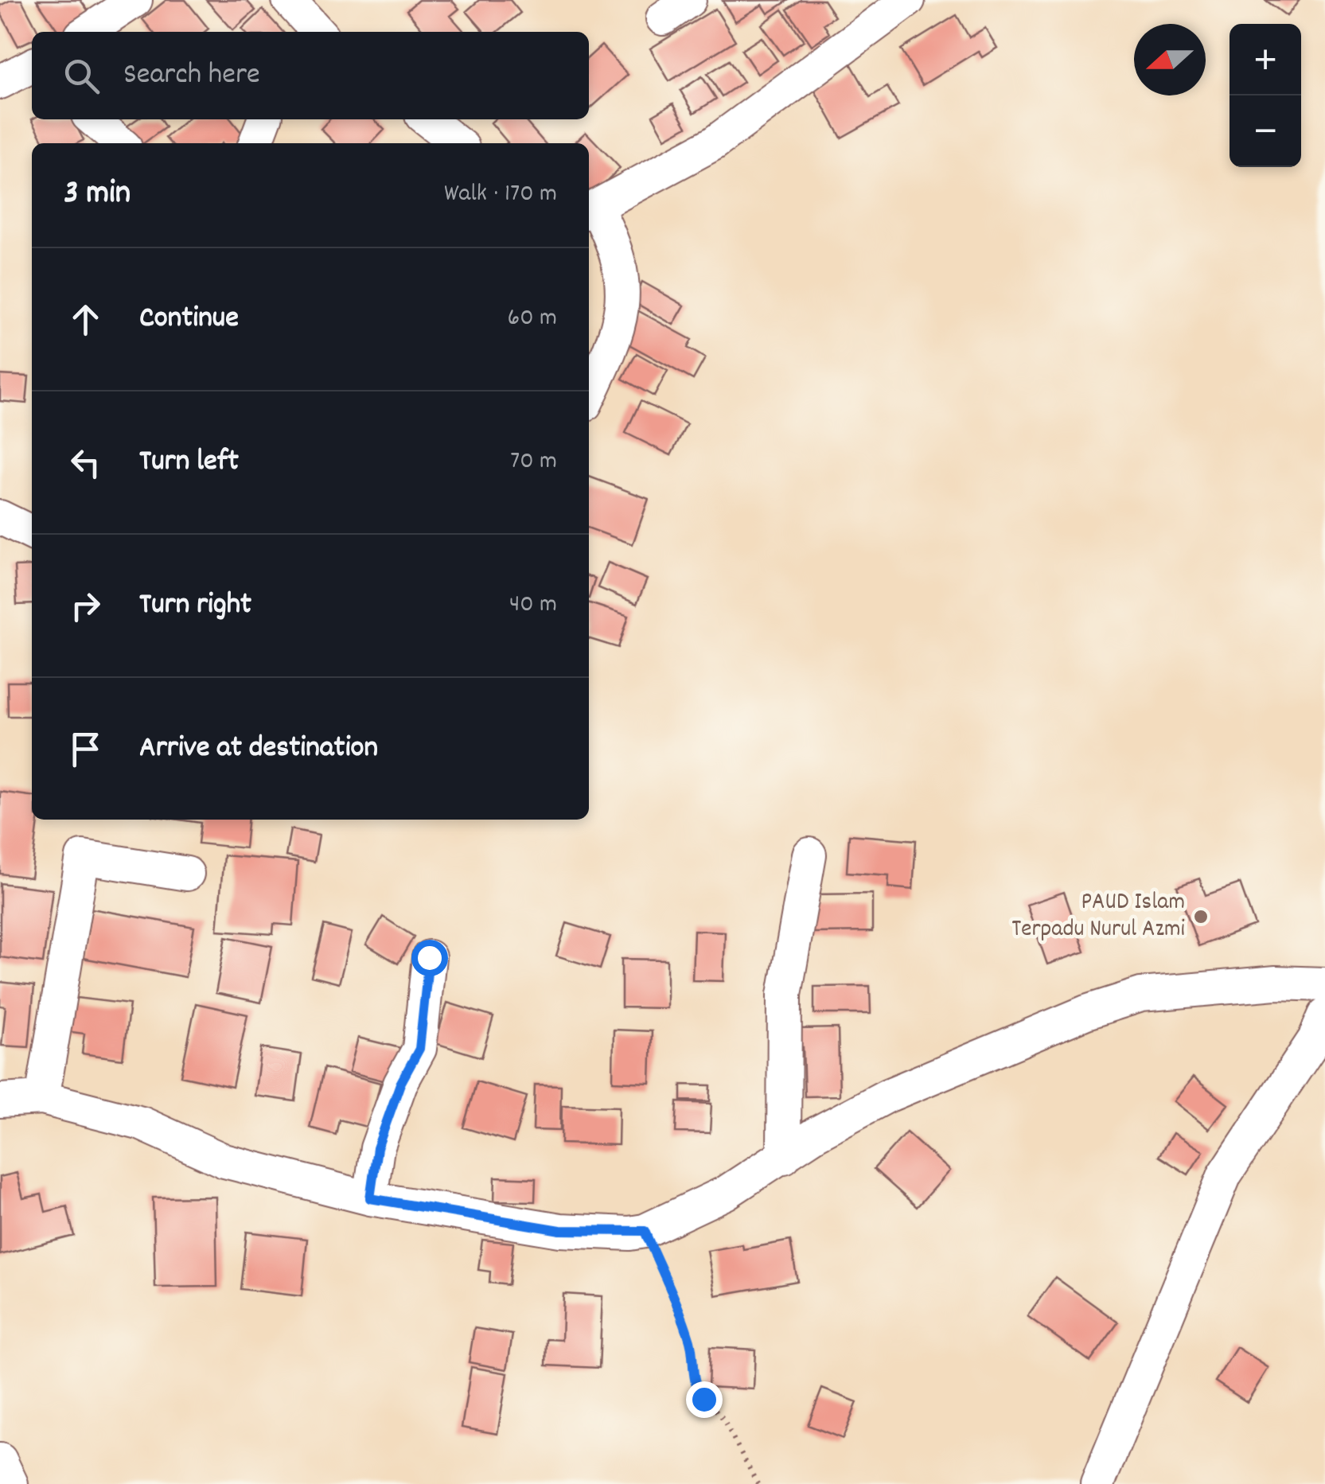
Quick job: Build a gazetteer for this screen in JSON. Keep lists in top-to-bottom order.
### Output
{
  "places": ["PAUD Islam Terpadu Nurul Azmi"],
  "north": "left",
  "page": {
    "map_buttons": ["+", "−"],
    "search": "Search here",
    "heading": ["3 min", "Walk · 170 m"],
    "list": [
      ["Continue", "60 m"],
      ["Turn left", "70 m"],
      ["Turn right", "40 m"],
      "Arrive at destination"
    ]
  }
}
